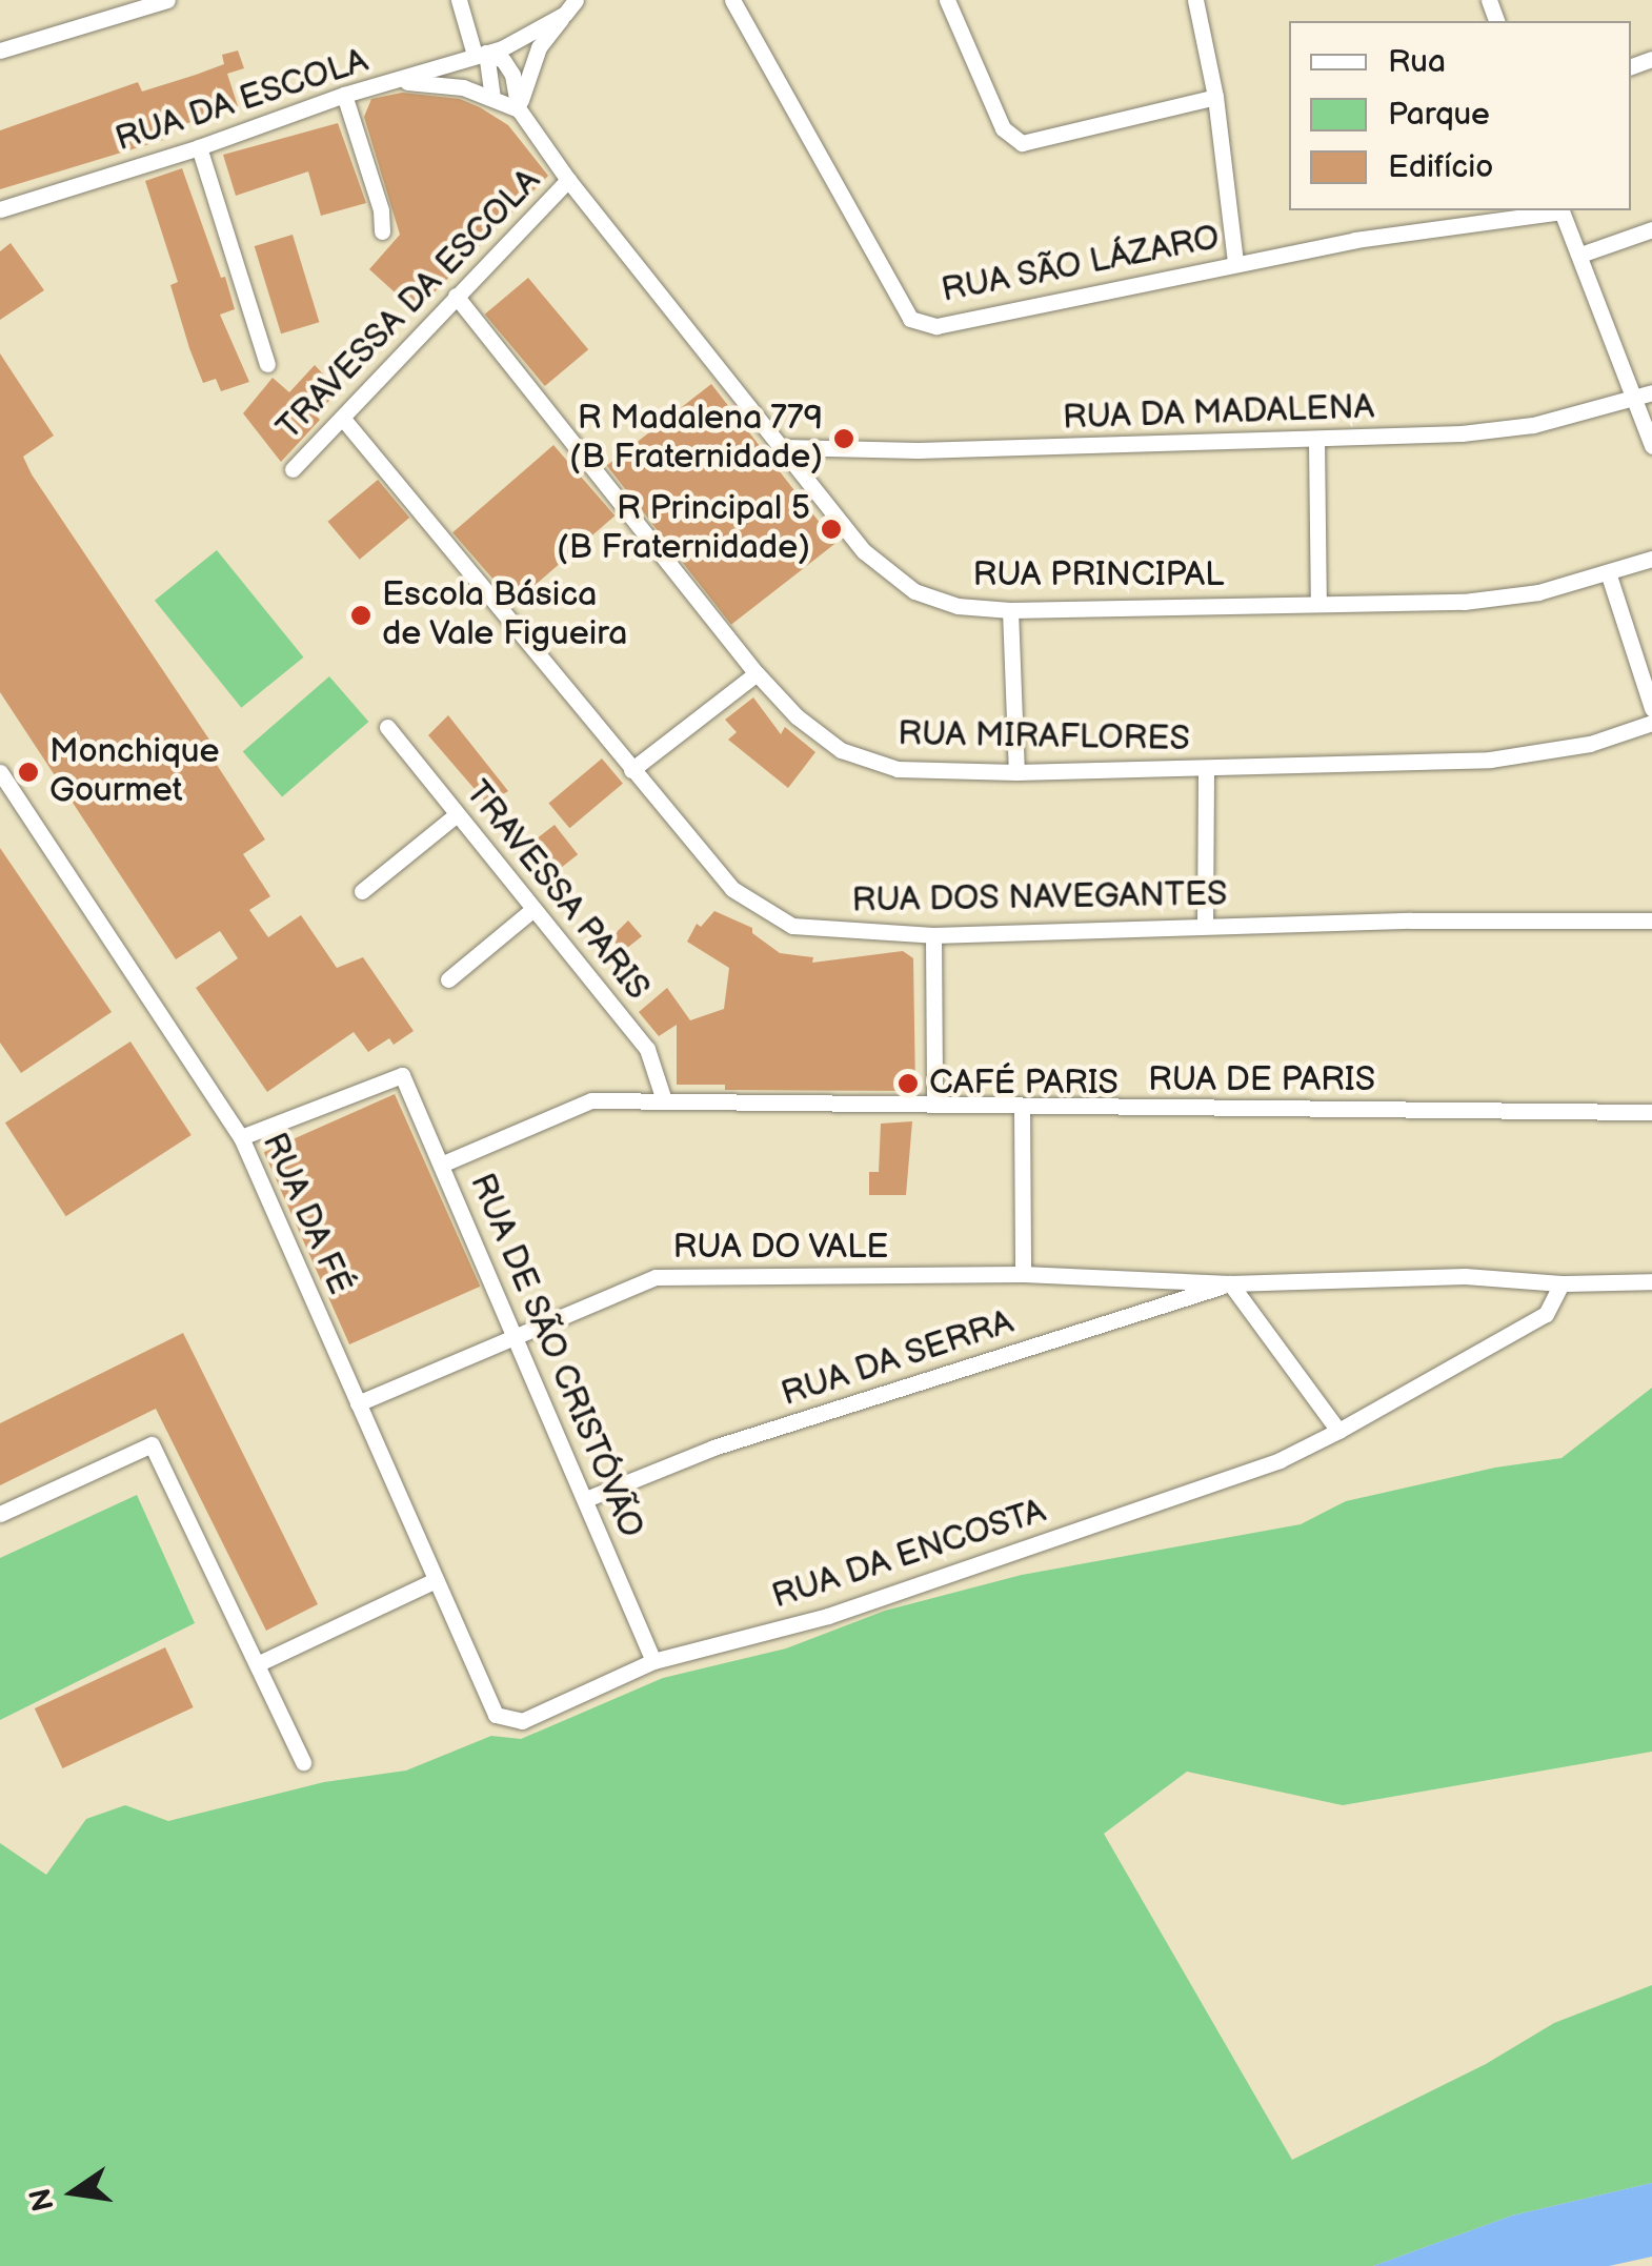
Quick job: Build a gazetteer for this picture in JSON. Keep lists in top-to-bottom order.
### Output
{
  "streets": {
    "street": [
      "RUA DA ESCOLA",
      "RUA SÃO LÁZARO",
      "TRAVESSA DA ESCOLA",
      "RUA DA MADALENA",
      "RUA PRINCIPAL",
      "RUA MIRAFLORES",
      "TRAVESSA PARIS",
      "RUA DOS NAVEGANTES",
      "RUA DE PARIS",
      "RUA DA FÉ",
      "RUA DO VALE",
      "RUA DE SÃO CRISTÓVÃO",
      "RUA DA SERRA",
      "RUA DA ENCOSTA"
    ]
  },
  "crossings": [
    ["TRAVESSA DA ESCOLA", "RUA PRINCIPAL"],
    ["TRAVESSA DA ESCOLA", "RUA MIRAFLORES"],
    ["TRAVESSA DA ESCOLA", "RUA DOS NAVEGANTES"],
    ["RUA DA MADALENA", "RUA PRINCIPAL"],
    ["TRAVESSA PARIS", "RUA DE PARIS"],
    ["RUA DE PARIS", "RUA DE SÃO CRISTÓVÃO"],
    ["RUA DA FÉ", "RUA DO VALE"],
    ["RUA DA FÉ", "RUA DE SÃO CRISTÓVÃO"],
    ["RUA DA FÉ", "RUA DA ENCOSTA"],
    ["RUA DO VALE", "RUA DE SÃO CRISTÓVÃO"],
    ["RUA DO VALE", "RUA DA SERRA"],
    ["RUA DE SÃO CRISTÓVÃO", "RUA DA SERRA"],
    ["RUA DE SÃO CRISTÓVÃO", "RUA DA ENCOSTA"]
  ],
  "places": [
    "R Madalena 779 (B Fraternidade)",
    "R Principal 5 (B Fraternidade)",
    "Escola Básica de Vale Figueira",
    "Monchique Gourmet",
    "CAFÉ PARIS"
  ],
  "legend": ["Rua", "Parque", "Edifício"],
  "north": "left"
}
